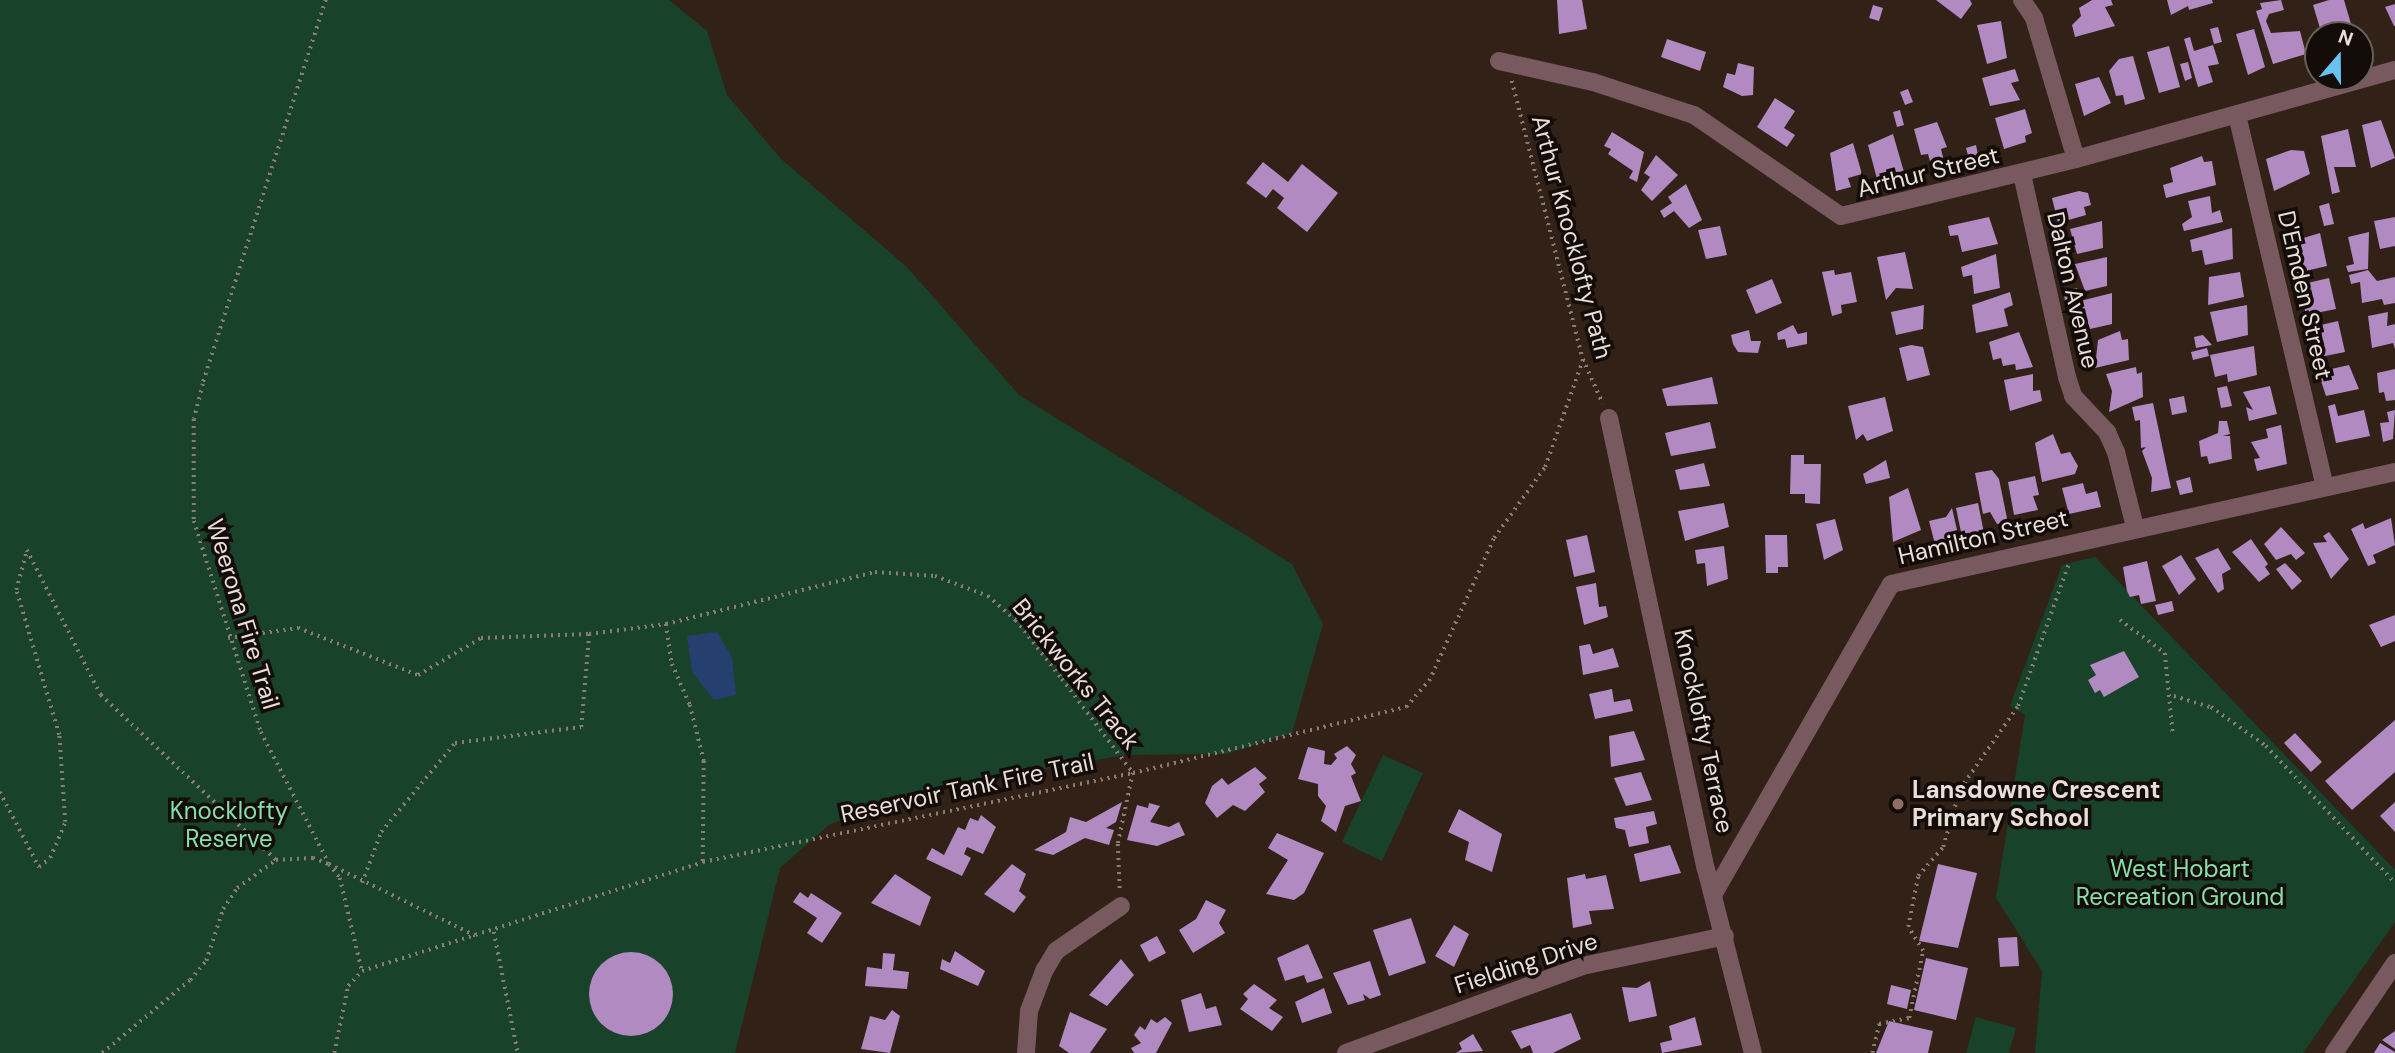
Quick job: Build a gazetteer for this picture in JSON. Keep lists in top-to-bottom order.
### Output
{
  "streets": {
    "street": [
      "Arthur Street",
      "Dalton Avenue",
      "D'Emden Street",
      "Hamilton Street",
      "Knocklofty Terrace",
      "Fielding Drive"
    ],
    "path": [
      "Arthur Knocklofty Path",
      "Weerona Fire Trail",
      "Brickworks Track",
      "Reservoir Tank Fire Trail"
    ]
  },
  "crossings": [
    ["Arthur Street", "Arthur Knocklofty Path"],
    ["Arthur Street", "Dalton Avenue"],
    ["Arthur Street", "D'Emden Street"],
    ["Arthur Knocklofty Path", "Knocklofty Terrace"],
    ["Arthur Knocklofty Path", "Reservoir Tank Fire Trail"],
    ["Dalton Avenue", "Hamilton Street"],
    ["D'Emden Street", "Hamilton Street"],
    ["Hamilton Street", "Knocklofty Terrace"],
    ["Weerona Fire Trail", "Brickworks Track"],
    ["Weerona Fire Trail", "Reservoir Tank Fire Trail"],
    ["Brickworks Track", "Reservoir Tank Fire Trail"],
    ["Knocklofty Terrace", "Fielding Drive"]
  ],
  "parks": ["Knocklofty Reserve", "West Hobart Recreation Ground"],
  "places": ["Lansdowne Crescent Primary School"],
  "north": "top"
}
